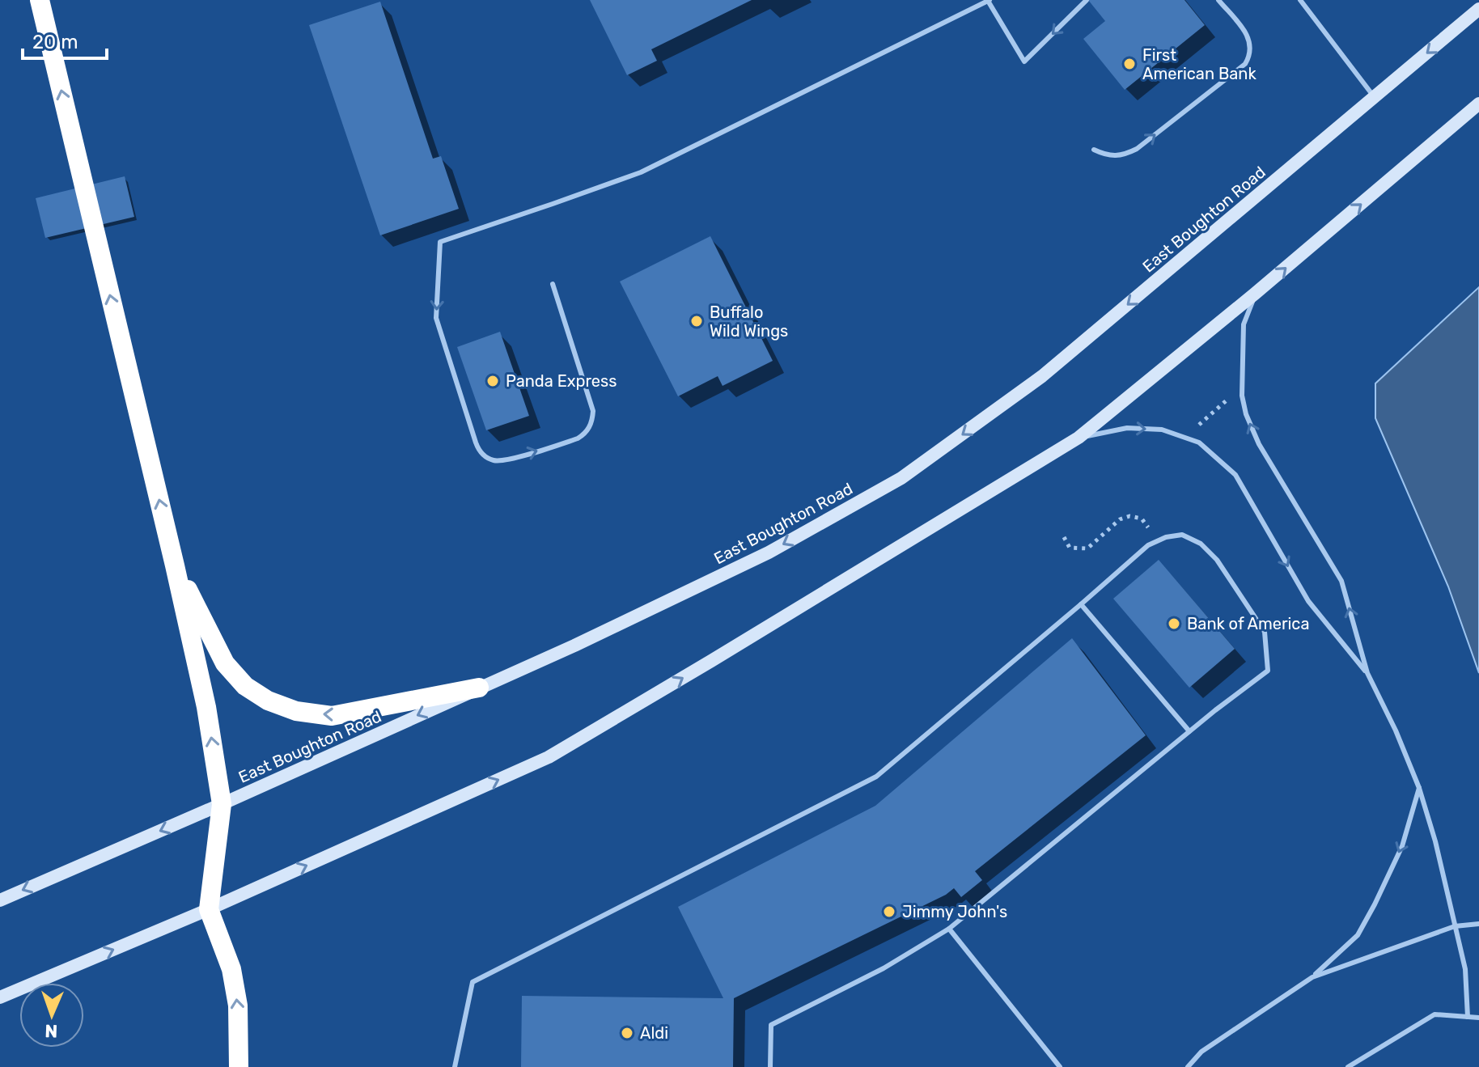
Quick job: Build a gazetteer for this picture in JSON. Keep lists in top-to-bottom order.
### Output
{
  "streets": {
    "main road": ["East Boughton Road"]
  },
  "places": [
    "First American Bank",
    "Buffalo Wild Wings",
    "Panda Express",
    "Bank of America",
    "Jimmy John's",
    "Aldi"
  ],
  "scale_bar": "20 m",
  "north": "bottom"
}
